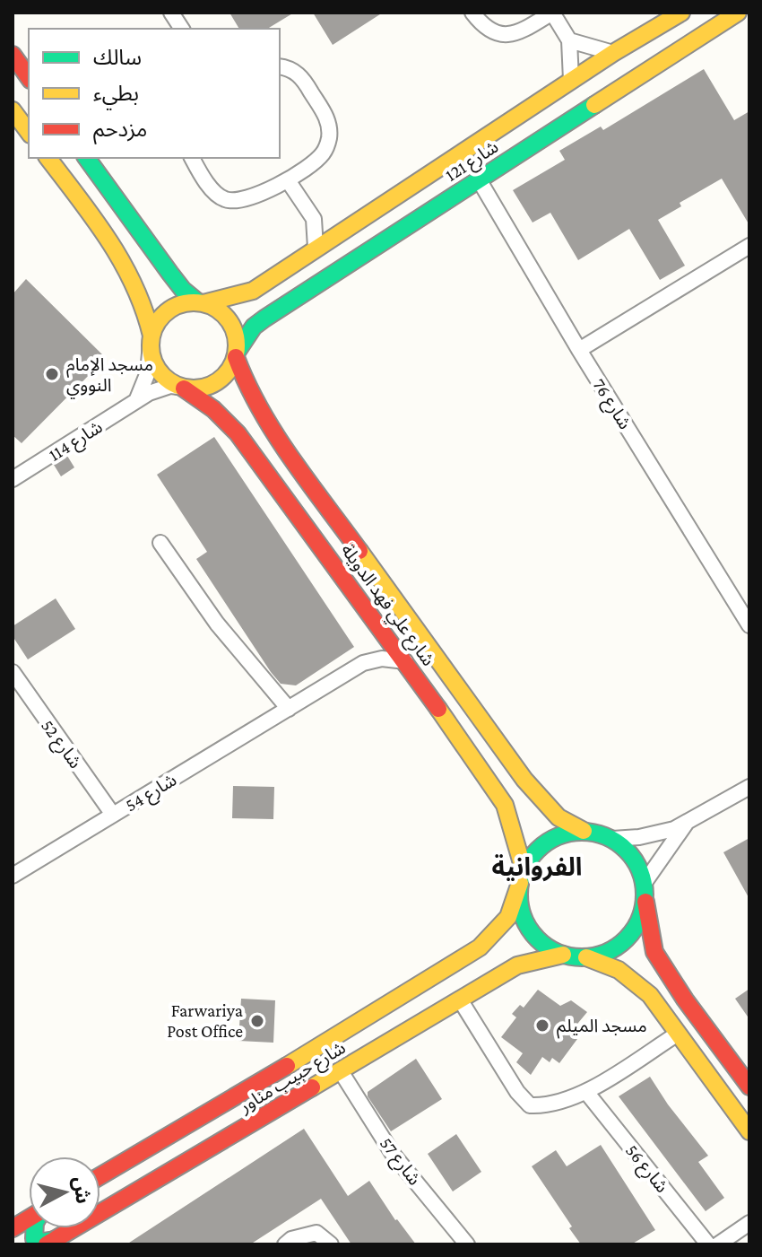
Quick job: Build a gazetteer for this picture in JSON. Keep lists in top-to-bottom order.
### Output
{
  "streets": {
    "main road": ["شارع 121", "شارع علي فهد الدويلة", "شارع حبيب مناور"],
    "street": [
      "شارع 76",
      "شارع 114",
      "شارع 52",
      "شارع 54",
      "شارع 57",
      "شارع 56"
    ]
  },
  "crossings": [
    ["شارع 121", "شارع 76"],
    ["شارع 121", "شارع 114"],
    ["شارع 121", "شارع علي فهد الدويلة"],
    ["شارع 114", "شارع علي فهد الدويلة"],
    ["شارع علي فهد الدويلة", "شارع 54"],
    ["شارع علي فهد الدويلة", "شارع حبيب مناور"],
    ["شارع 52", "شارع 54"],
    ["شارع حبيب مناور", "شارع 57"]
  ],
  "districts": ["الفروانية"],
  "places": ["مسجد الإمام النووي", "Farwariya Post Office", "مسجد الميلم"],
  "legend": ["سالك", "بطيء", "مزدحم"],
  "north": "right"
}
